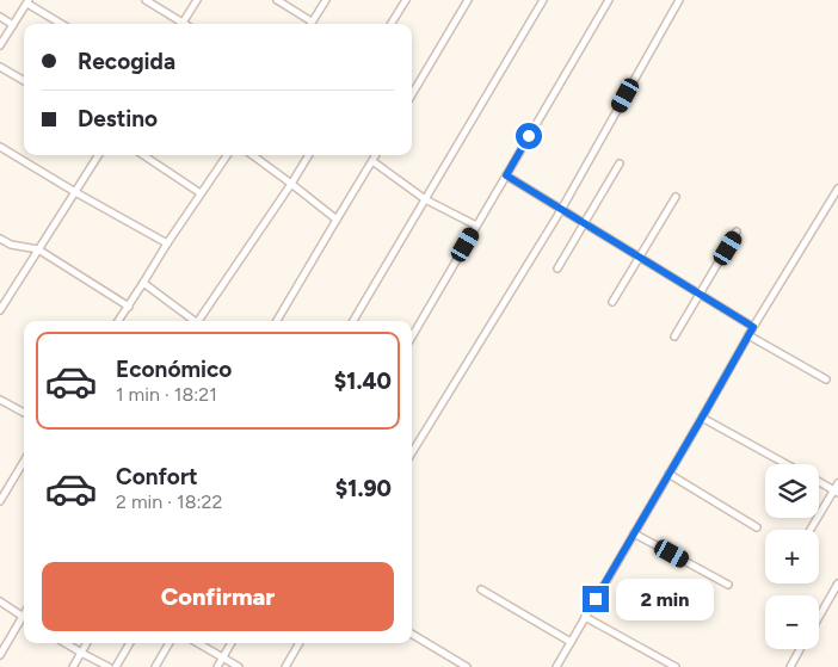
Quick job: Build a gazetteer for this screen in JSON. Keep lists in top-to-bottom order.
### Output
{
  "page": {
    "banner": ["Recogida", "Destino"],
    "list": [
      {
        "name": "Económico",
        "note": "1 min · 18:21",
        "value": "$1.40"
      },
      {
        "name": "Confort",
        "note": "2 min · 18:22",
        "value": "$1.90"
      }
    ],
    "map_buttons": ["+", "−"],
    "buttons": "Confirmar",
    "bubble": "2 min"
  }
}
